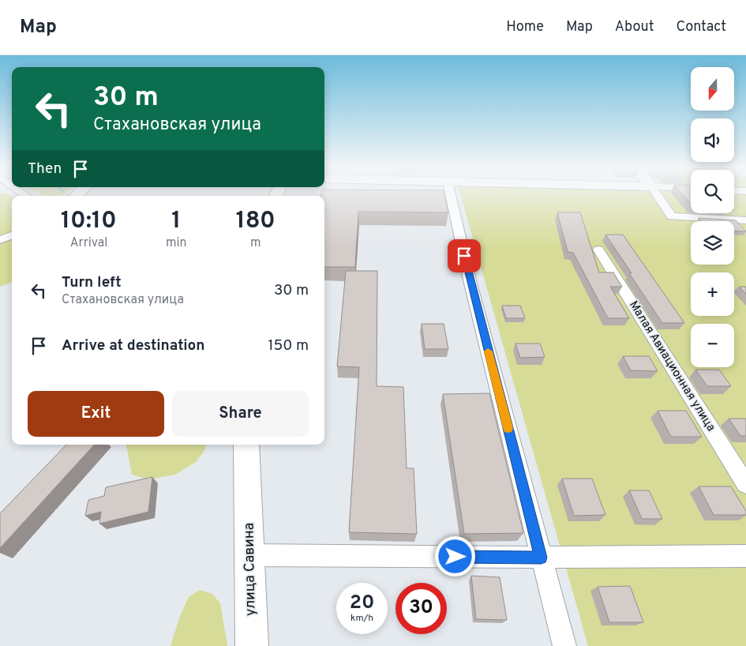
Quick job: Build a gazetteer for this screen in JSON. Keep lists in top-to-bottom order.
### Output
{
  "streets": {
    "street": ["Малая Авиационная улица", "улица Савина"]
  },
  "north": "bottom",
  "page": {
    "header": "Map",
    "nav": [
      "Home",
      "Map",
      "About",
      "Contact"
    ],
    "map_buttons": ["+", "−"],
    "turn": ["30 m", "Стахановская улица"],
    "then": "Then",
    "eta": [
      "10:10",
      "Arrival",
      "1",
      "min",
      "180",
      "m"
    ],
    "list": [
      {
        "name": "Turn left",
        "note": "Стахановская улица",
        "value": "30 m"
      },
      {
        "name": "Arrive at destination",
        "value": "150 m"
      }
    ],
    "buttons": ["Exit", "Share"],
    "speed": "20 km/h",
    "limit": "30"
  }
}
